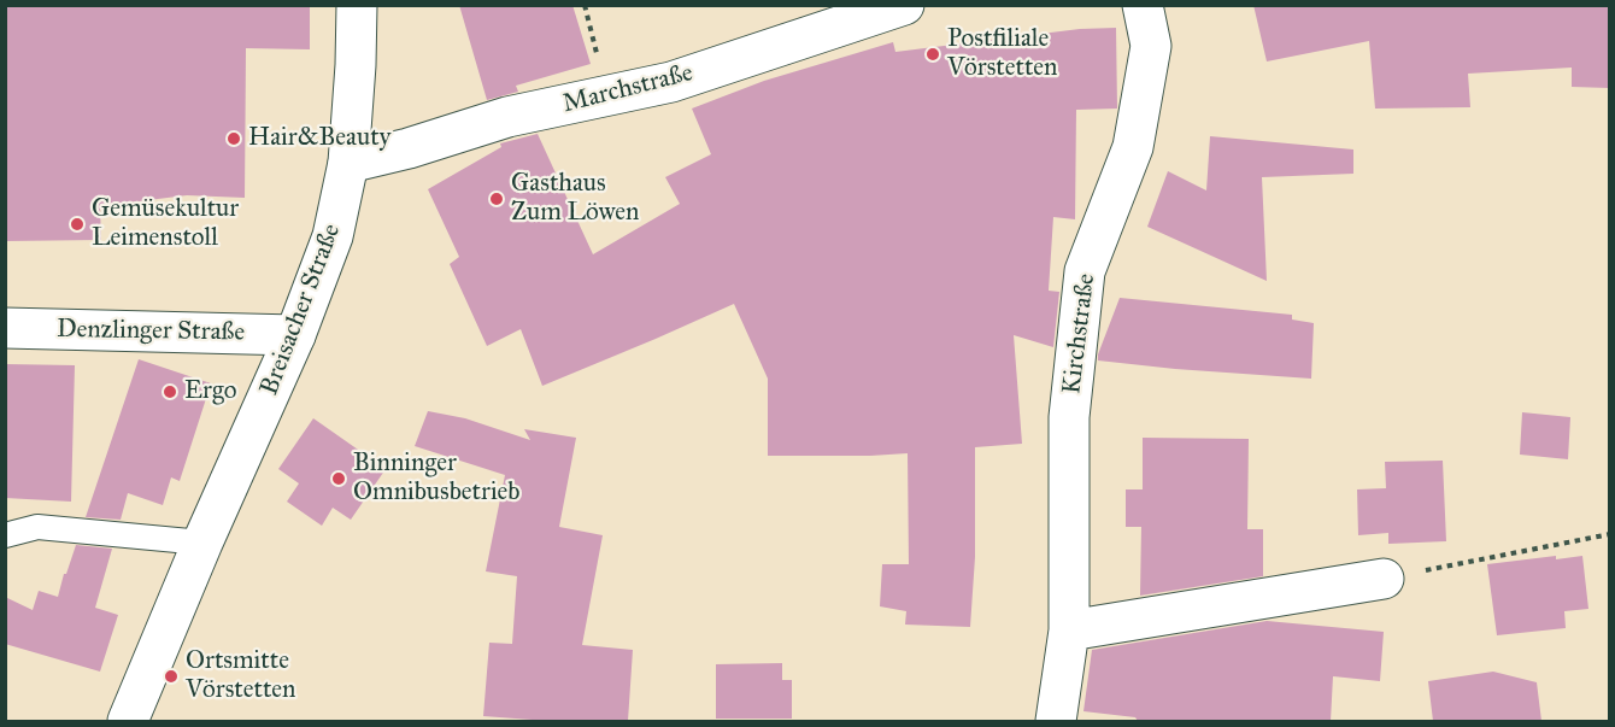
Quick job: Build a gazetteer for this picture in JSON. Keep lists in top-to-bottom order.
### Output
{
  "streets": {
    "street": [
      "Marchstraße",
      "Breisacher Straße",
      "Denzlinger Straße",
      "Kirchstraße"
    ]
  },
  "crossings": [
    ["Marchstraße", "Breisacher Straße"],
    ["Breisacher Straße", "Denzlinger Straße"]
  ],
  "places": [
    "Postfiliale Vörstetten",
    "Hair&Beauty",
    "Gasthaus Zum Löwen",
    "Gemüsekultur Leimenstoll",
    "Ergo",
    "Binninger Omnibusbetrieb",
    "Ortsmitte Vörstetten"
  ]
}
